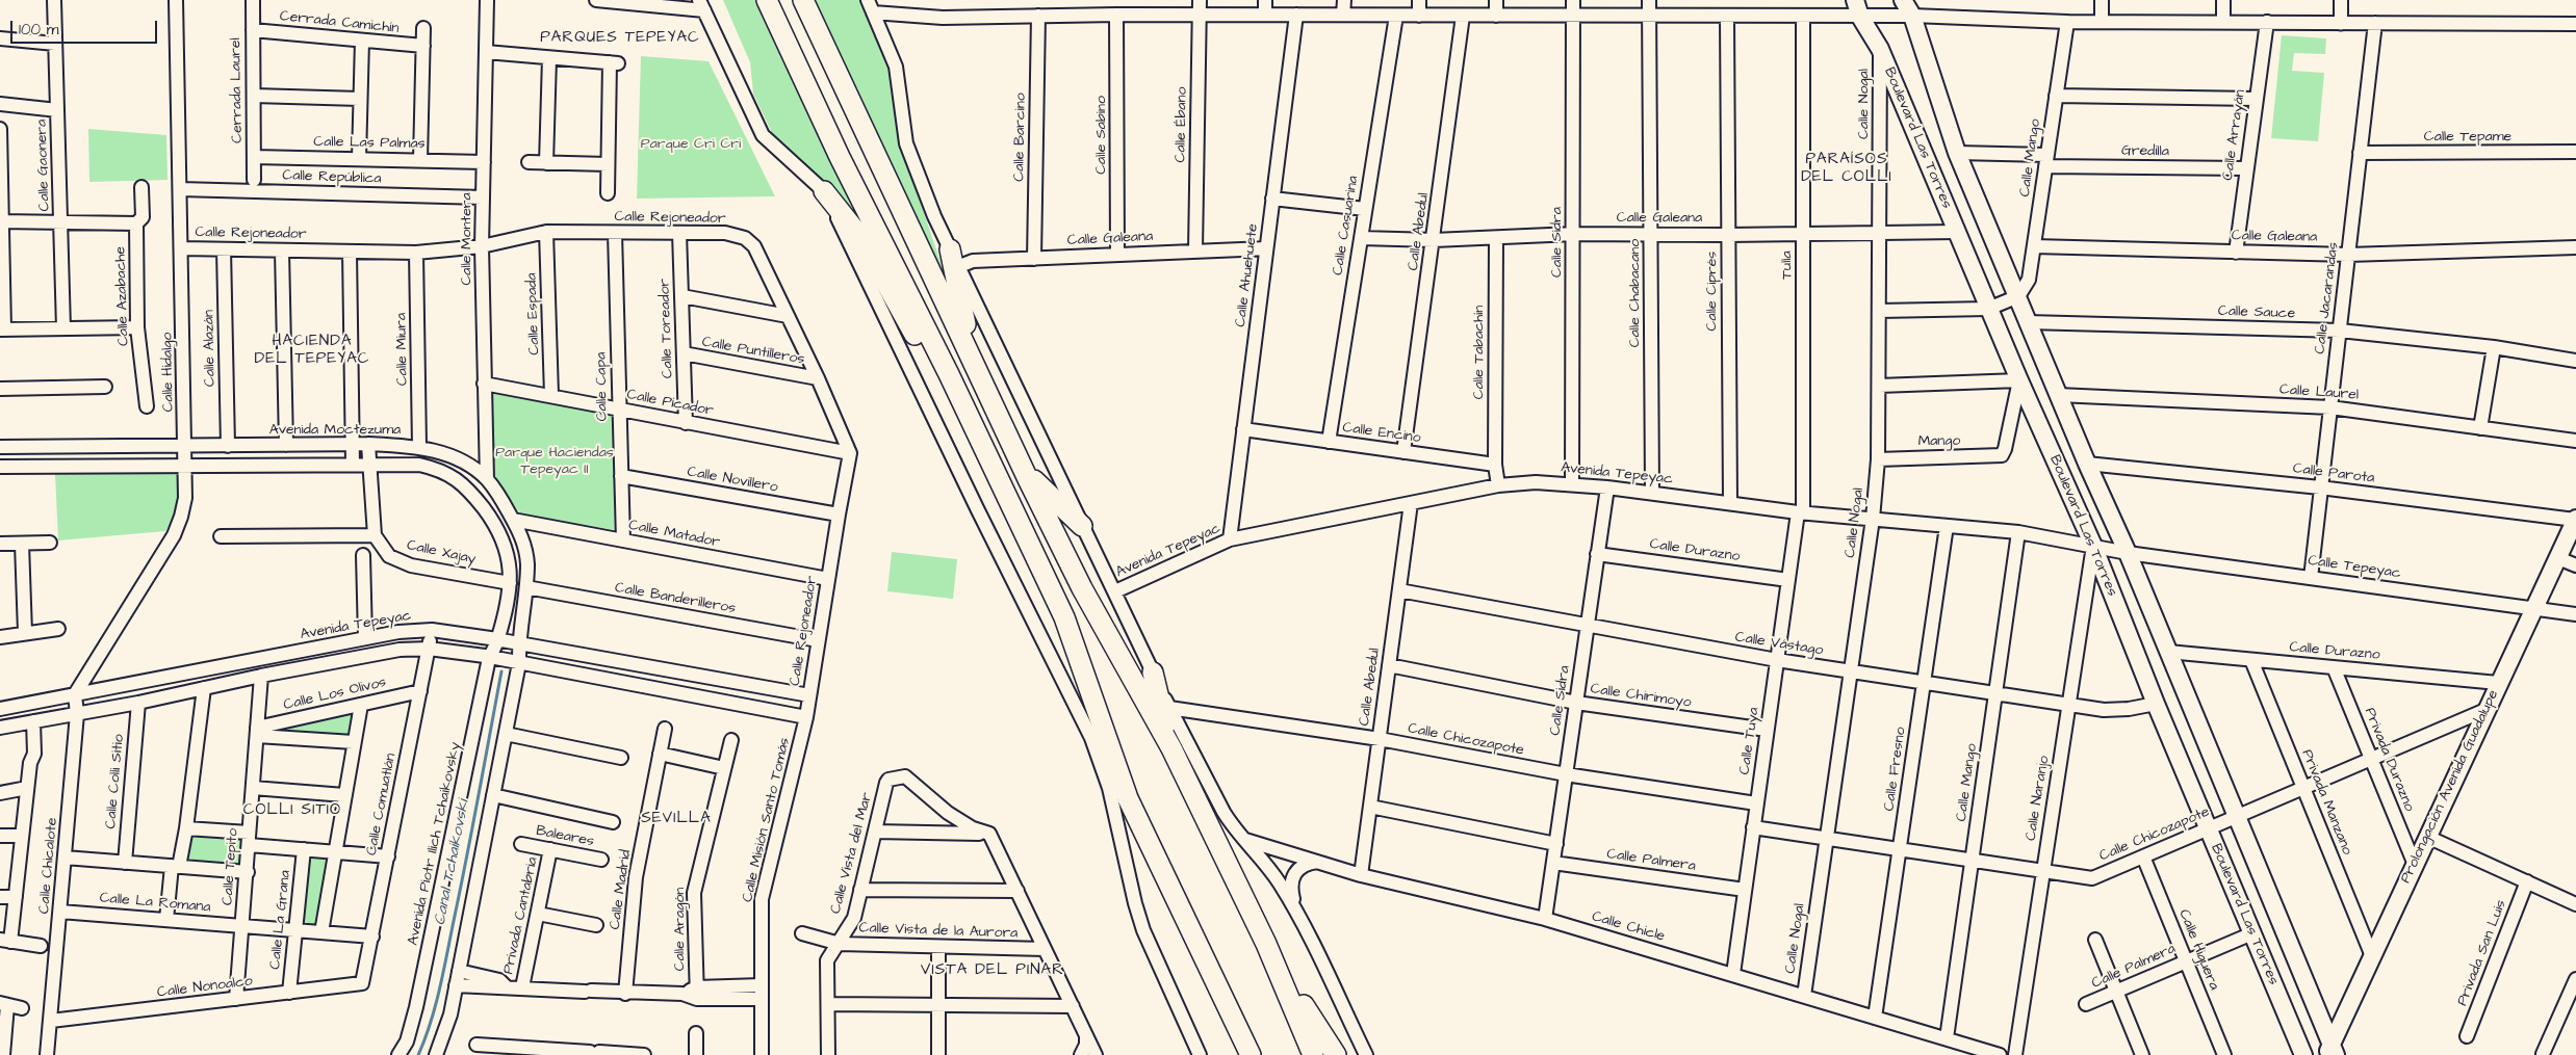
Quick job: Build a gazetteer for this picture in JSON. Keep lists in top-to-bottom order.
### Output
{
  "streets": {
    "main road": ["Boulevard Las Torres", "Prolongación Avenida Guadalupe"],
    "street": [
      "Cerrada Camichín",
      "Cerrada Laurel",
      "Calle Nogal",
      "Calle Ébano",
      "Calle Sabino",
      "Calle Arrayán",
      "Calle Barcino",
      "Calle Tepame",
      "Calle Las Palmas",
      "Gredilla",
      "Calle Mango",
      "Calle Gaonera",
      "Calle República",
      "Calle Rejoneador",
      "Calle Galeana",
      "Calle Casuarina",
      "Calle Abedul",
      "Calle Montera",
      "Calle Sidra",
      "Tulla",
      "Calle Ahuehuete",
      "Calle Ciprés",
      "Calle Chabacano",
      "Calle Azabache",
      "Calle Jacarandas",
      "Calle Sauce",
      "Calle Espada",
      "Calle Toreador",
      "Calle Alazán",
      "Calle Miura",
      "Calle Puntilleros",
      "Calle Tabachín",
      "Calle Hidalgo",
      "Calle Capa",
      "Calle Laurel",
      "Calle Picador",
      "Avenida Moctezuma",
      "Calle Encino",
      "Mango",
      "Avenida Tepeyac",
      "Calle Parota",
      "Calle Novillero",
      "Calle Matador",
      "Calle Durazno",
      "Calle Xajay",
      "Calle Tepeyac",
      "Calle Banderilleros",
      "Calle Vástago",
      "Calle Los Olivos",
      "Calle Chirimoyo",
      "Calle Chicozapote",
      "Calle Tuya",
      "Privada Durazno",
      "Calle Fresno",
      "Calle Colli Sitio",
      "Calle Naranjo",
      "Privada Manzano",
      "Calle Comuatlán",
      "Calle Misión Santo Tomás",
      "Baleares",
      "Avenida Piotr Ilich Tchaikovsky",
      "Calle Vista del Mar",
      "Calle Palmera",
      "Calle Chicalote",
      "Calle Tepito",
      "Calle Madrid",
      "Calle La Romana",
      "Privada Cantabria",
      "Calle La Grana",
      "Calle Chicle",
      "Calle Aragón",
      "Calle Vista de la Aurora",
      "Calle Higuera",
      "Privada San Luis",
      "Calle Nonoalco"
    ]
  },
  "crossings": [
    ["Cerrada Camichín", "Cerrada Laurel"],
    ["Cerrada Laurel", "Calle Las Palmas"],
    ["Calle Nogal", "Boulevard Las Torres"],
    ["Calle Nogal", "Calle Galeana"],
    ["Calle Nogal", "Mango"],
    ["Calle Nogal", "Avenida Tepeyac"],
    ["Calle Nogal", "Calle Vástago"],
    ["Calle Nogal", "Calle Chicozapote"],
    ["Calle Nogal", "Calle Chicle"],
    ["Calle Ébano", "Calle Galeana"],
    ["Calle Sabino", "Calle Galeana"],
    ["Calle Arrayán", "Gredilla"],
    ["Calle Arrayán", "Calle Galeana"],
    ["Calle Barcino", "Calle Galeana"],
    ["Calle Tepame", "Calle Jacarandas"],
    ["Boulevard Las Torres", "Gredilla"],
    ["Boulevard Las Torres", "Calle Mango"],
    ["Boulevard Las Torres", "Calle Galeana"],
    ["Boulevard Las Torres", "Calle Sauce"],
    ["Boulevard Las Torres", "Calle Laurel"],
    ["Boulevard Las Torres", "Mango"],
    ["Boulevard Las Torres", "Avenida Tepeyac"],
    ["Boulevard Las Torres", "Calle Parota"],
    ["Boulevard Las Torres", "Calle Durazno"],
    ["Boulevard Las Torres", "Calle Tepeyac"],
    ["Boulevard Las Torres", "Calle Vástago"],
    ["Boulevard Las Torres", "Calle Chicozapote"],
    ["Boulevard Las Torres", "Prolongación Avenida Guadalupe"],
    ["Boulevard Las Torres", "Calle Naranjo"],
    ["Boulevard Las Torres", "Calle Palmera"],
    ["Calle Las Palmas", "Calle Montera"],
    ["Gredilla", "Calle Mango"],
    ["Calle Mango", "Calle Galeana"],
    ["Calle Mango", "Avenida Tepeyac"],
    ["Calle Mango", "Calle Vástago"],
    ["Calle Mango", "Calle Chicozapote"],
    ["Calle Mango", "Calle Chicle"],
    ["Calle República", "Calle Montera"],
    ["Calle República", "Calle Hidalgo"],
    ["Calle Rejoneador", "Calle Montera"],
    ["Calle Rejoneador", "Calle Espada"],
    ["Calle Rejoneador", "Calle Toreador"],
    ["Calle Rejoneador", "Calle Alazán"],
    ["Calle Rejoneador", "Calle Miura"],
    ["Calle Rejoneador", "Calle Puntilleros"],
    ["Calle Rejoneador", "Calle Hidalgo"],
    ["Calle Rejoneador", "Calle Capa"],
    ["Calle Rejoneador", "Calle Picador"],
    ["Calle Rejoneador", "Avenida Tepeyac"],
    ["Calle Rejoneador", "Calle Novillero"],
    ["Calle Rejoneador", "Calle Matador"],
    ["Calle Rejoneador", "Calle Banderilleros"],
    ["Calle Rejoneador", "Calle Misión Santo Tomás"],
    ["Calle Galeana", "Calle Casuarina"],
    ["Calle Galeana", "Calle Abedul"],
    ["Calle Galeana", "Calle Sidra"],
    ["Calle Galeana", "Tulla"],
    ["Calle Galeana", "Calle Ahuehuete"],
    ["Calle Galeana", "Calle Ciprés"],
    ["Calle Galeana", "Calle Chabacano"],
    ["Calle Galeana", "Calle Jacarandas"],
    ["Calle Galeana", "Calle Tabachín"],
    ["Calle Casuarina", "Calle Encino"],
    ["Calle Abedul", "Calle Encino"],
    ["Calle Abedul", "Avenida Tepeyac"],
    ["Calle Abedul", "Calle Vástago"],
    ["Calle Abedul", "Calle Chirimoyo"],
    ["Calle Abedul", "Calle Chicozapote"],
    ["Calle Abedul", "Calle Chicle"],
    ["Calle Montera", "Calle Picador"],
    ["Calle Montera", "Avenida Moctezuma"],
    ["Calle Sidra", "Avenida Tepeyac"],
    ["Calle Sidra", "Calle Durazno"],
    ["Calle Sidra", "Calle Vástago"],
    ["Calle Sidra", "Calle Chirimoyo"],
    ["Calle Sidra", "Calle Chicozapote"],
    ["Calle Sidra", "Calle Palmera"],
    ["Calle Sidra", "Calle Chicle"],
    ["Tulla", "Avenida Tepeyac"],
    ["Tulla", "Calle Tuya"],
    ["Calle Ahuehuete", "Calle Encino"],
    ["Calle Ahuehuete", "Avenida Tepeyac"],
    ["Calle Ciprés", "Avenida Tepeyac"],
    ["Calle Chabacano", "Avenida Tepeyac"],
    ["Calle Jacarandas", "Calle Sauce"],
    ["Calle Jacarandas", "Calle Laurel"],
    ["Calle Jacarandas", "Calle Parota"],
    ["Calle Jacarandas", "Calle Tepeyac"],
    ["Calle Espada", "Calle Picador"],
    ["Calle Toreador", "Calle Puntilleros"],
    ["Calle Toreador", "Calle Picador"],
    ["Calle Alazán", "Avenida Moctezuma"],
    ["Calle Miura", "Avenida Moctezuma"],
    ["Calle Tabachín", "Calle Encino"],
    ["Calle Hidalgo", "Avenida Moctezuma"],
    ["Calle Hidalgo", "Avenida Tepeyac"],
    ["Calle Capa", "Calle Picador"],
    ["Calle Capa", "Calle Novillero"],
    ["Calle Capa", "Calle Matador"],
    ["Avenida Moctezuma", "Avenida Tepeyac"],
    ["Avenida Moctezuma", "Calle Matador"],
    ["Avenida Moctezuma", "Calle Banderilleros"],
    ["Avenida Tepeyac", "Calle Tepeyac"],
    ["Avenida Tepeyac", "Calle Tuya"],
    ["Avenida Tepeyac", "Calle Fresno"],
    ["Avenida Tepeyac", "Calle Naranjo"],
    ["Avenida Tepeyac", "Calle Comuatlán"],
    ["Avenida Tepeyac", "Avenida Piotr Ilich Tchaikovsky"],
    ["Calle Parota", "Prolongación Avenida Guadalupe"],
    ["Calle Durazno", "Calle Tuya"],
    ["Calle Durazno", "Privada Durazno"],
    ["Calle Durazno", "Prolongación Avenida Guadalupe"],
    ["Calle Durazno", "Privada Manzano"],
    ["Calle Tepeyac", "Prolongación Avenida Guadalupe"],
    ["Calle Vástago", "Calle Tuya"],
    ["Calle Vástago", "Calle Fresno"],
    ["Calle Vástago", "Calle Naranjo"],
    ["Calle Los Olivos", "Calle Comuatlán"],
    ["Calle Los Olivos", "Calle Tepito"],
    ["Calle Chirimoyo", "Calle Tuya"],
    ["Calle Chicozapote", "Calle Tuya"],
    ["Calle Chicozapote", "Privada Durazno"],
    ["Calle Chicozapote", "Calle Fresno"],
    ["Calle Chicozapote", "Prolongación Avenida Guadalupe"],
    ["Calle Chicozapote", "Calle Naranjo"],
    ["Calle Chicozapote", "Privada Manzano"],
    ["Calle Chicozapote", "Calle Higuera"],
    ["Calle Tuya", "Calle Palmera"],
    ["Calle Tuya", "Calle Chicle"],
    ["Privada Durazno", "Prolongación Avenida Guadalupe"],
    ["Calle Fresno", "Calle Chicle"],
    ["Prolongación Avenida Guadalupe", "Privada Manzano"],
    ["Calle Comuatlán", "Calle La Romana"],
    ["Calle Comuatlán", "Calle Nonoalco"],
    ["Baleares", "Privada Cantabria"],
    ["Calle Vista del Mar", "Calle Vista de la Aurora"],
    ["Calle Palmera", "Calle Higuera"],
    ["Calle Chicalote", "Calle La Romana"],
    ["Calle Chicalote", "Calle Nonoalco"],
    ["Calle Tepito", "Calle La Romana"],
    ["Calle Tepito", "Calle Nonoalco"],
    ["Calle La Romana", "Calle La Grana"],
    ["Calle La Grana", "Calle Nonoalco"]
  ],
  "districts": [
    "PARQUES TEPEYAC",
    "PARAÍSOS DEL COLLI",
    "HACIENDA DEL TEPEYAC",
    "COLLI SITIO",
    "SEVILLA",
    "VISTA DEL PINAR"
  ],
  "water": ["Canal Tchaikovski"],
  "parks": ["Parque Cri Cri", "Parque Haciendas Tepeyac II"],
  "scale_bar": "100 m"
}
